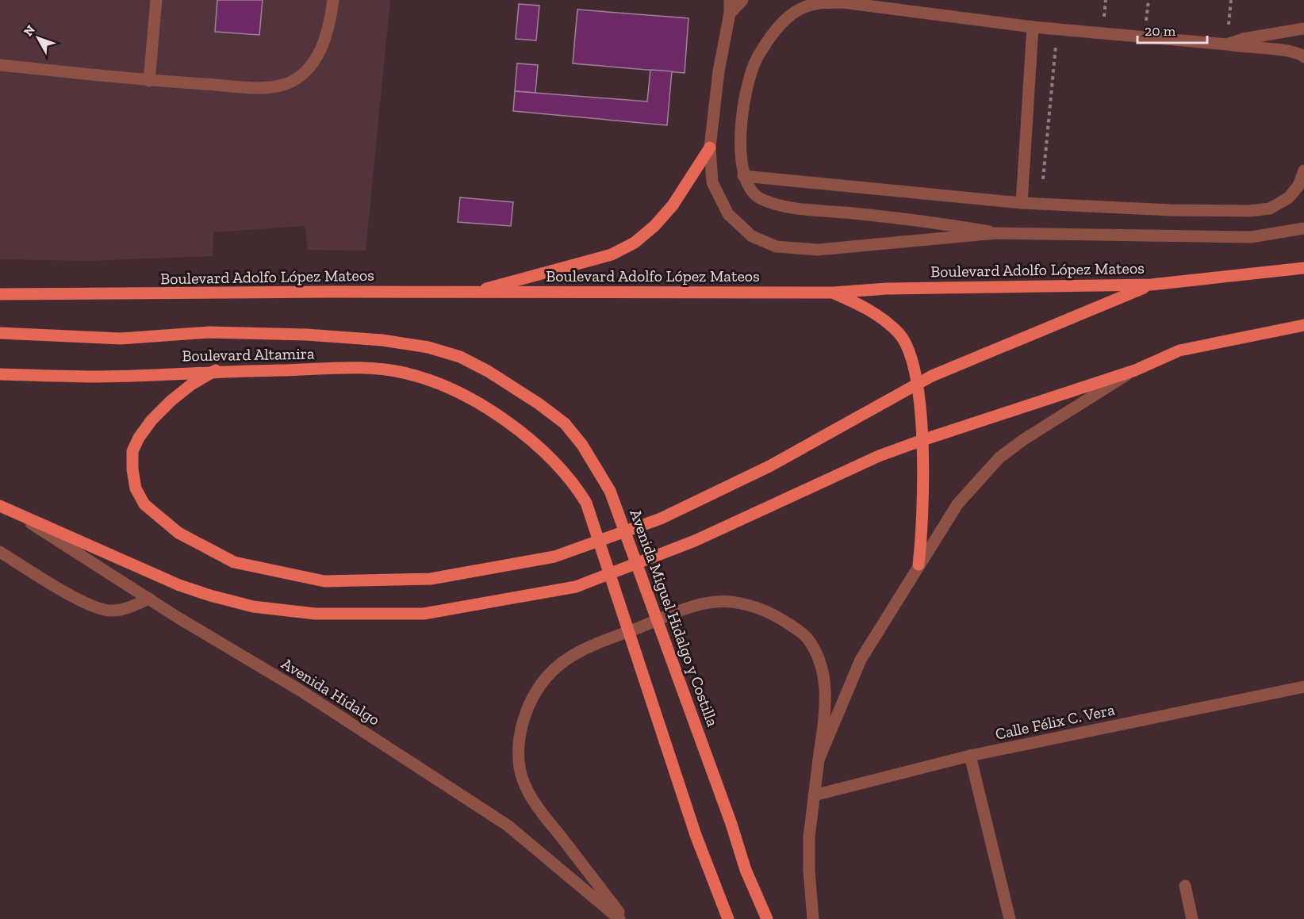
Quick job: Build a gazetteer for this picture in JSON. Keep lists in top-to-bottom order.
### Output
{
  "streets": {
    "main road": ["Boulevard Adolfo López Mateos", "Boulevard Altamira", "Avenida Miguel Hidalgo y Costilla"],
    "street": ["Avenida Hidalgo", "Calle Félix C. Vera"]
  },
  "crossings": [
    ["Boulevard Altamira", "Avenida Miguel Hidalgo y Costilla"]
  ],
  "scale_bar": "20 m",
  "north": "top left"
}
